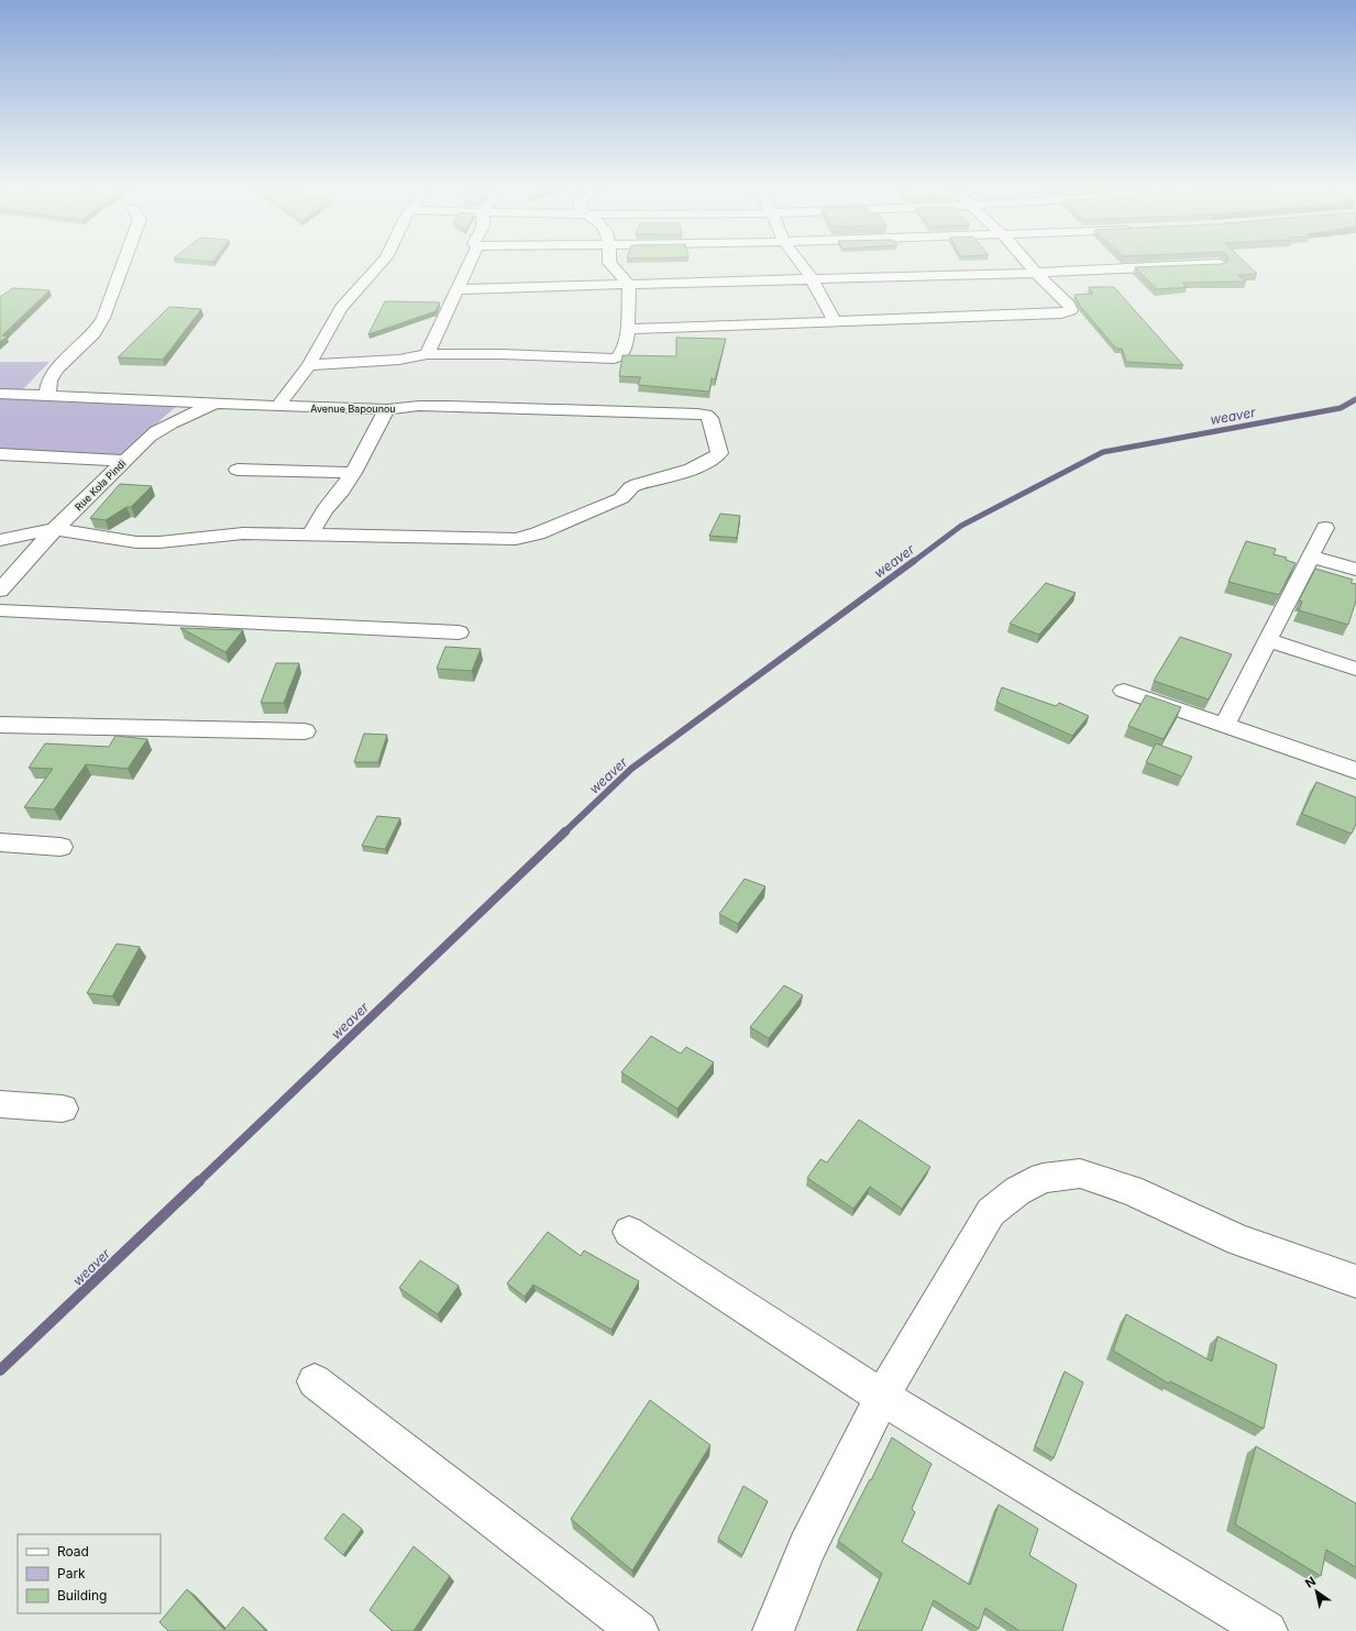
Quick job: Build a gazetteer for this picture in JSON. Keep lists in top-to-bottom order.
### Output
{
  "streets": {
    "street": ["Avenue Bapounou", "Rue Kola Pindi"]
  },
  "crossings": [
    ["Avenue Bapounou", "Rue Kola Pindi"]
  ],
  "water": ["weaver"],
  "legend": ["Road", "Park", "Building"],
  "north": "top left"
}
